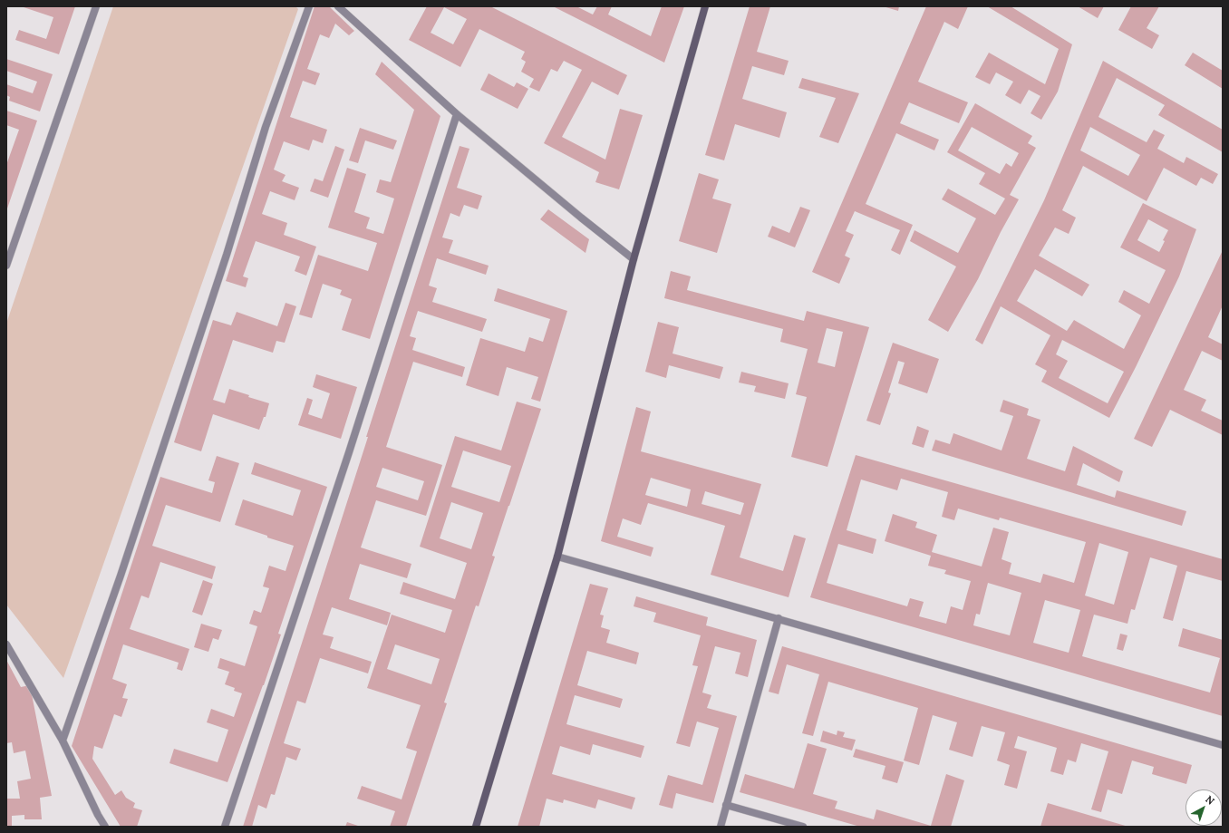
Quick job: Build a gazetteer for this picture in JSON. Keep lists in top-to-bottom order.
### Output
{
  "north": "top right"
}
